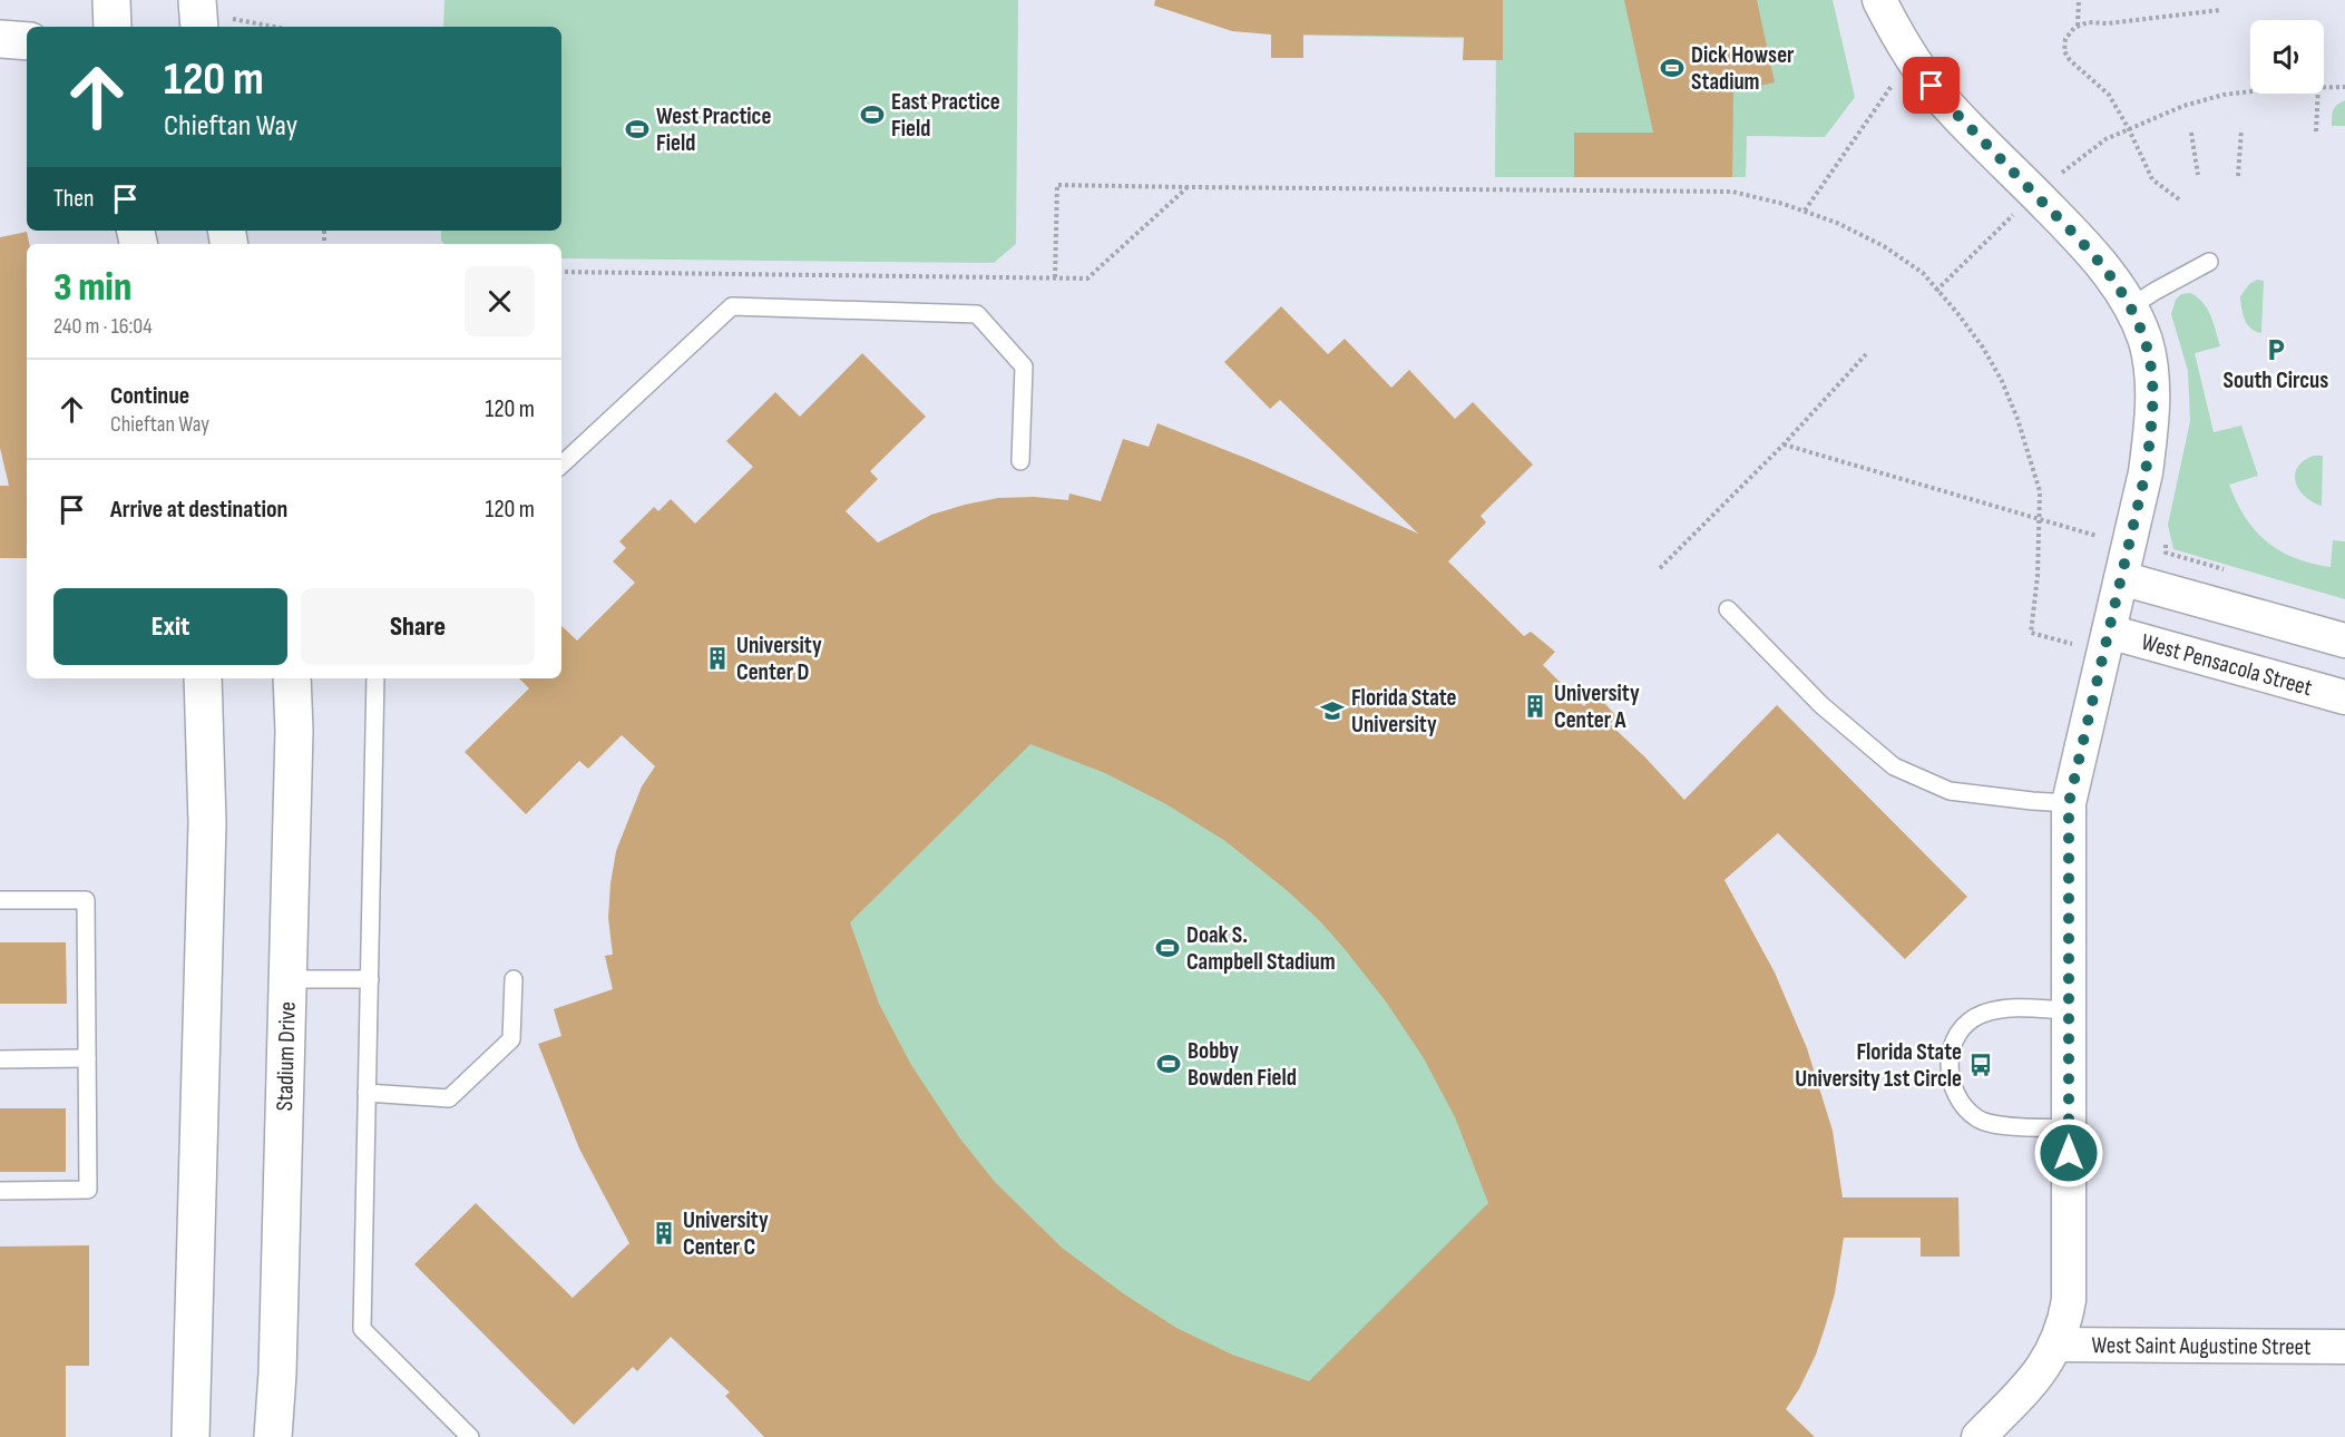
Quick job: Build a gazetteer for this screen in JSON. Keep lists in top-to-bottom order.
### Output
{
  "streets": {
    "main road": ["Stadium Drive"],
    "street": ["West Pensacola Street", "West Saint Augustine Street"]
  },
  "places": {
    "sports": [
      "Dick Howser Stadium",
      "East Practice Field",
      "West Practice Field",
      "Doak S. Campbell Stadium",
      "Bobby Bowden Field"
    ],
    "parking": ["South Circus"],
    "building": ["University Center D", "University Center A", "University Center C"],
    "school or university": ["Florida State University"],
    "bus stop": ["Florida State University 1st Circle"]
  },
  "page": {
    "turn": ["120 m", "Chieftan Way"],
    "then": "Then",
    "heading": ["3 min", "240 m · 16:04"],
    "list": [
      {
        "name": "Continue",
        "note": "Chieftan Way",
        "value": "120 m"
      },
      {
        "name": "Arrive at destination",
        "value": "120 m"
      }
    ],
    "buttons": ["Exit", "Share"]
  }
}
